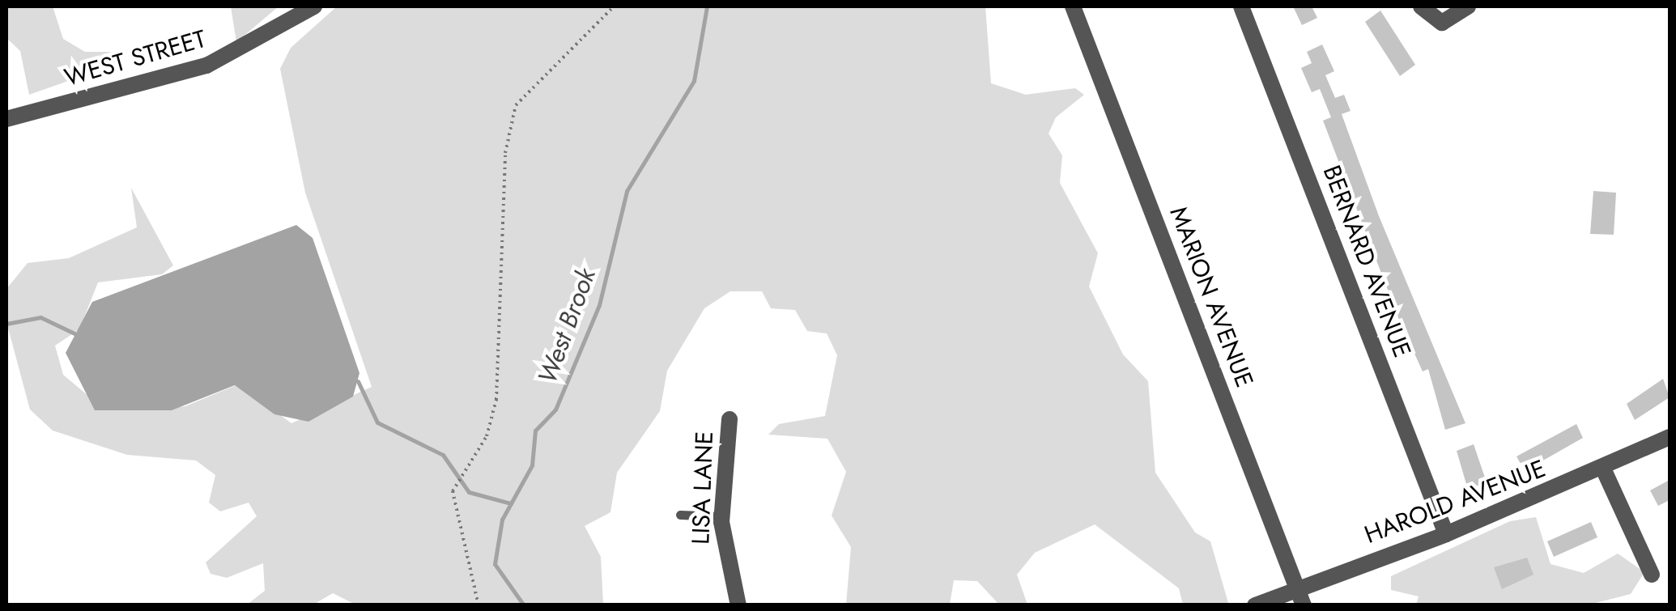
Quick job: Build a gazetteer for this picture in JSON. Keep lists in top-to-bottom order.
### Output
{
  "streets": {
    "street": [
      "WEST STREET",
      "BERNARD AVENUE",
      "MARION AVENUE",
      "LISA LANE",
      "HAROLD AVENUE"
    ]
  },
  "crossings": [
    ["BERNARD AVENUE", "HAROLD AVENUE"],
    ["MARION AVENUE", "HAROLD AVENUE"]
  ],
  "water": ["West Brook"]
}
